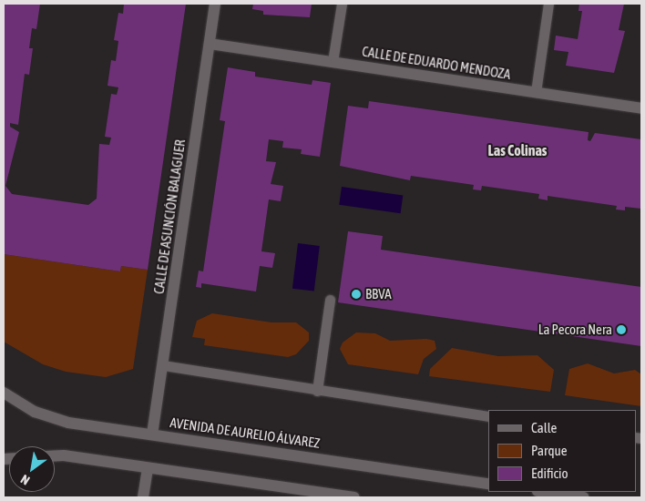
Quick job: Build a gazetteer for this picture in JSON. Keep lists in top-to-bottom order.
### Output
{
  "streets": {
    "street": ["CALLE DE EDUARDO MENDOZA", "CALLE DE ASUNCIÓN BALAGUER", "AVENIDA DE AURELIO ÁLVAREZ"]
  },
  "crossings": [
    ["CALLE DE EDUARDO MENDOZA", "CALLE DE ASUNCIÓN BALAGUER"],
    ["CALLE DE ASUNCIÓN BALAGUER", "AVENIDA DE AURELIO ÁLVAREZ"]
  ],
  "districts": ["Las Colinas"],
  "places": ["BBVA", "La Pecora Nera"],
  "legend": ["Calle", "Parque", "Edificio"],
  "north": "bottom left"
}
